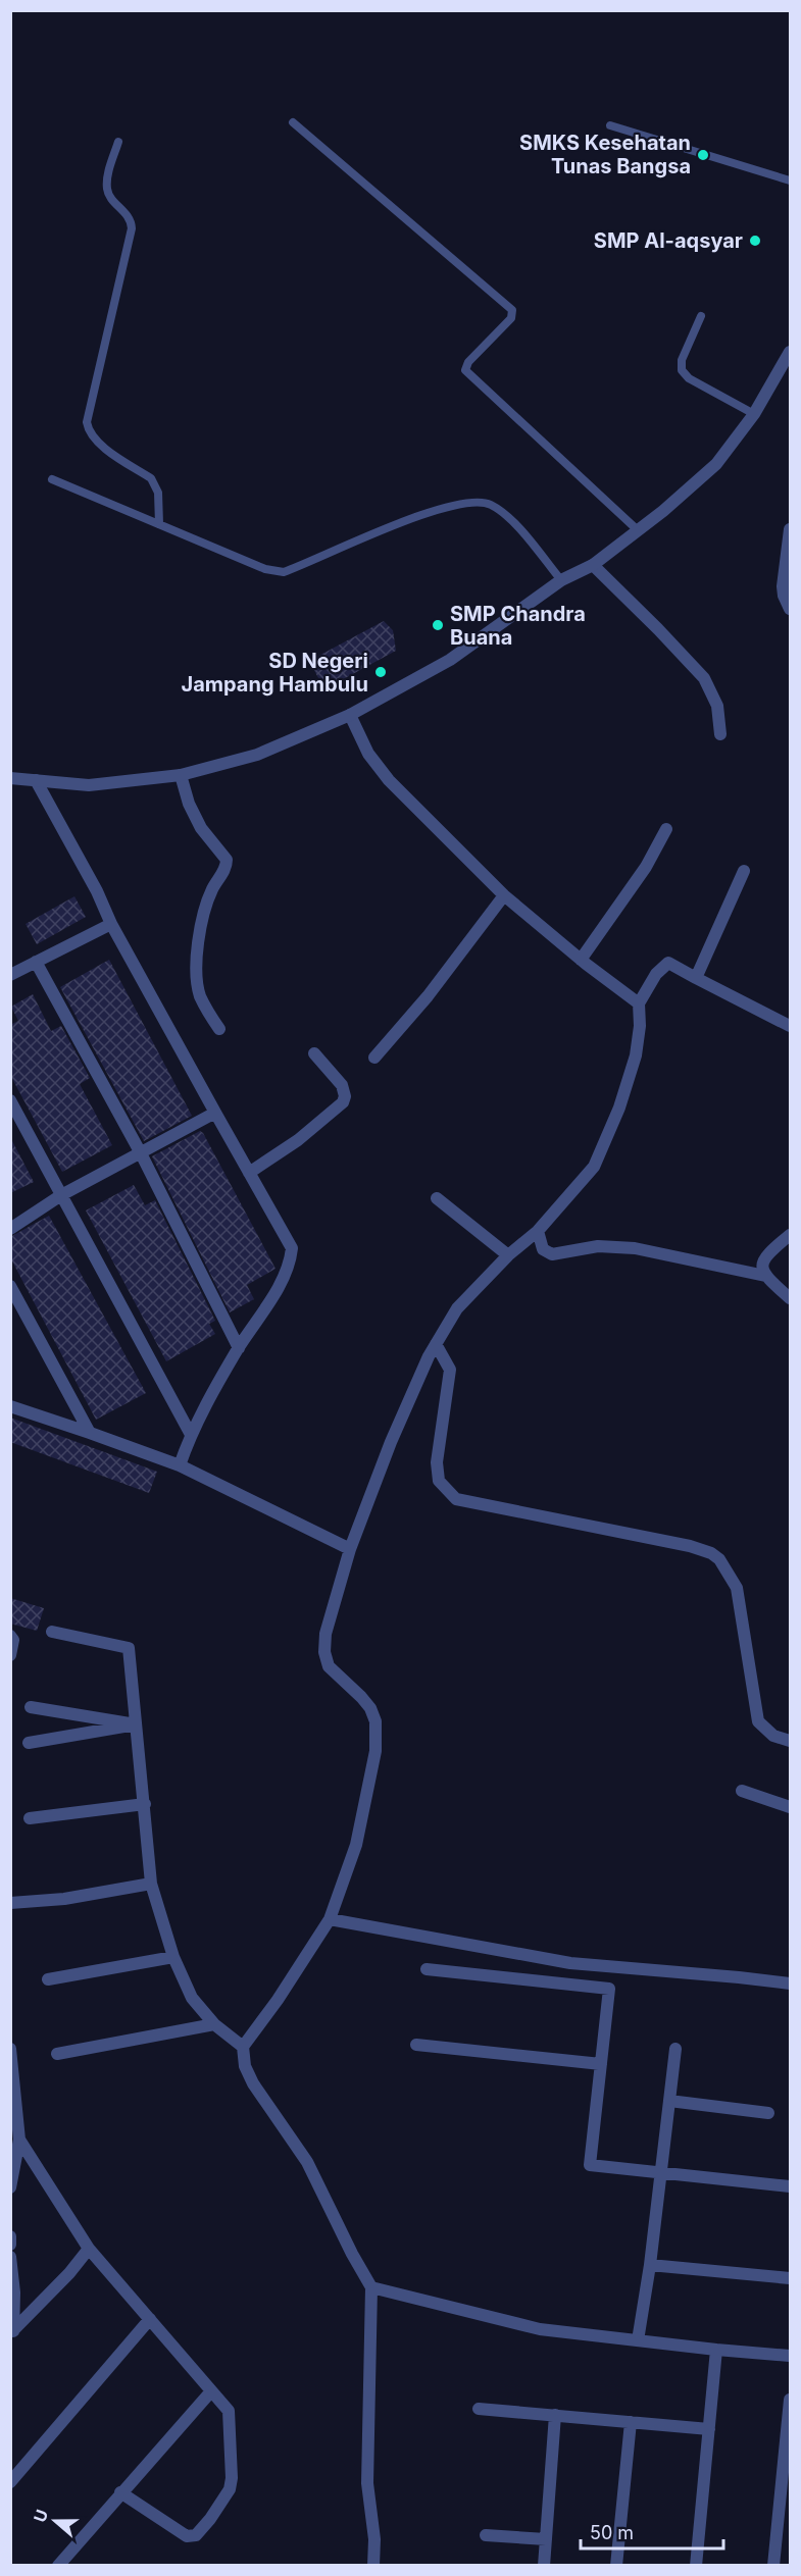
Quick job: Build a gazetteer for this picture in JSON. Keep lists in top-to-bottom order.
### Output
{
  "places": [
    "SMKS Kesehatan Tunas Bangsa",
    "SMP Al-aqsyar",
    "SMP Chandra Buana",
    "SD Negeri Jampang Hambulu"
  ],
  "scale_bar": "50 m",
  "north": "left"
}
